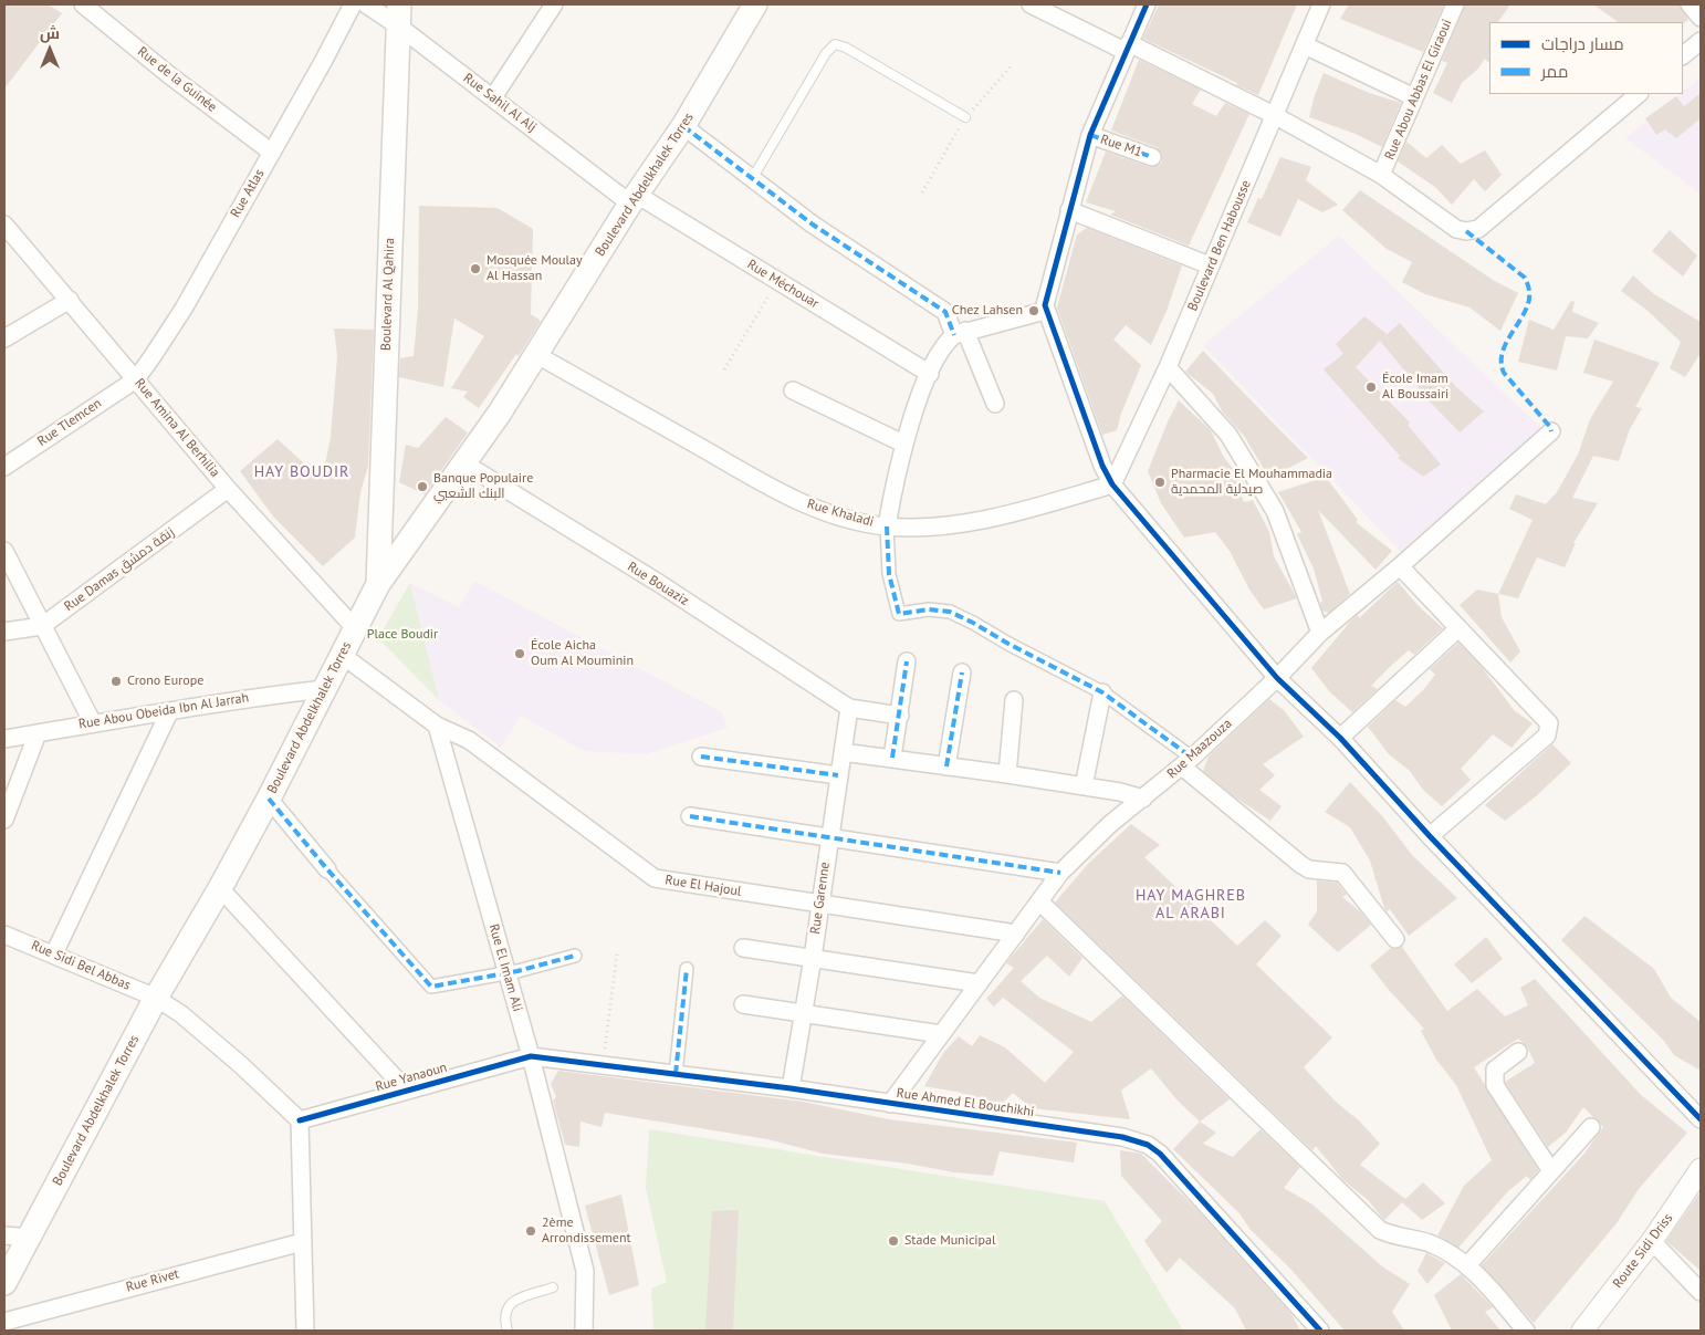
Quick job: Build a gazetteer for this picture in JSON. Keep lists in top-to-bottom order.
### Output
{
  "streets": {
    "main road": ["Boulevard Abdelkhalek Torres", "Boulevard Al Qahira"],
    "street": [
      "Rue de la Guinée",
      "Rue Abou Abbas El Giraoui",
      "Rue Sahil Al Alj",
      "Rue M1",
      "Rue Atlas",
      "Boulevard Ben Habousse",
      "Rue Méchouar",
      "Rue Tlemcen",
      "Rue Amina Al Berhilia",
      "Rue Khaladi",
      "Rue Damas زنقة دمشق",
      "Rue Bouaziz",
      "Rue Abou Obeida Ibn Al Jarrah",
      "Rue Maazouza",
      "Rue El Hajoul",
      "Rue Garenne",
      "Rue Sidi Bel Abbas",
      "Rue El Imam Ali",
      "Rue Yanaoun",
      "Rue Ahmed El Bouchikhi",
      "Route Sidi Driss",
      "Rue Rivet"
    ]
  },
  "crossings": [
    ["Rue de la Guinée", "Rue Atlas"],
    ["Rue Sahil Al Alj", "Boulevard Abdelkhalek Torres"],
    ["Rue Sahil Al Alj", "Rue Méchouar"],
    ["Rue Sahil Al Alj", "Boulevard Al Qahira"],
    ["Boulevard Abdelkhalek Torres", "Rue Méchouar"],
    ["Boulevard Abdelkhalek Torres", "Boulevard Al Qahira"],
    ["Boulevard Abdelkhalek Torres", "Rue Amina Al Berhilia"],
    ["Boulevard Abdelkhalek Torres", "Rue Khaladi"],
    ["Boulevard Abdelkhalek Torres", "Rue Bouaziz"],
    ["Boulevard Abdelkhalek Torres", "Rue Abou Obeida Ibn Al Jarrah"],
    ["Boulevard Abdelkhalek Torres", "Rue Sidi Bel Abbas"],
    ["Rue Atlas", "Rue Tlemcen"],
    ["Rue Atlas", "Rue Amina Al Berhilia"],
    ["Boulevard Ben Habousse", "Rue Khaladi"],
    ["Rue Tlemcen", "Rue Amina Al Berhilia"],
    ["Rue Amina Al Berhilia", "Rue Damas زنقة دمشق"],
    ["Rue Bouaziz", "Rue Garenne"],
    ["Rue Maazouza", "Rue El Hajoul"],
    ["Rue Maazouza", "Rue Ahmed El Bouchikhi"],
    ["Rue El Hajoul", "Rue Garenne"],
    ["Rue El Hajoul", "Rue El Imam Ali"],
    ["Rue Garenne", "Rue Ahmed El Bouchikhi"],
    ["Rue Sidi Bel Abbas", "Rue Yanaoun"],
    ["Rue El Imam Ali", "Rue Yanaoun"],
    ["Rue El Imam Ali", "Rue Ahmed El Bouchikhi"],
    ["Rue Yanaoun", "Rue Ahmed El Bouchikhi"]
  ],
  "districts": ["HAY BOUDIR", "HAY MAGHREB AL ARABI"],
  "parks": ["Place Boudir"],
  "places": [
    "Mosquée Moulay Al Hassan",
    "Chez Lahsen",
    "École Imam Al Boussairi",
    "Pharmacie El Mouhammadia صيدلية المحمدية",
    "Banque Populaire البنك الشعبي",
    "École Aicha Oum Al Mouminin",
    "Crono Europe",
    "2ème Arrondissement",
    "Stade Municipal"
  ],
  "legend": ["مسار دراجات", "ممر"],
  "north": "top"
}
